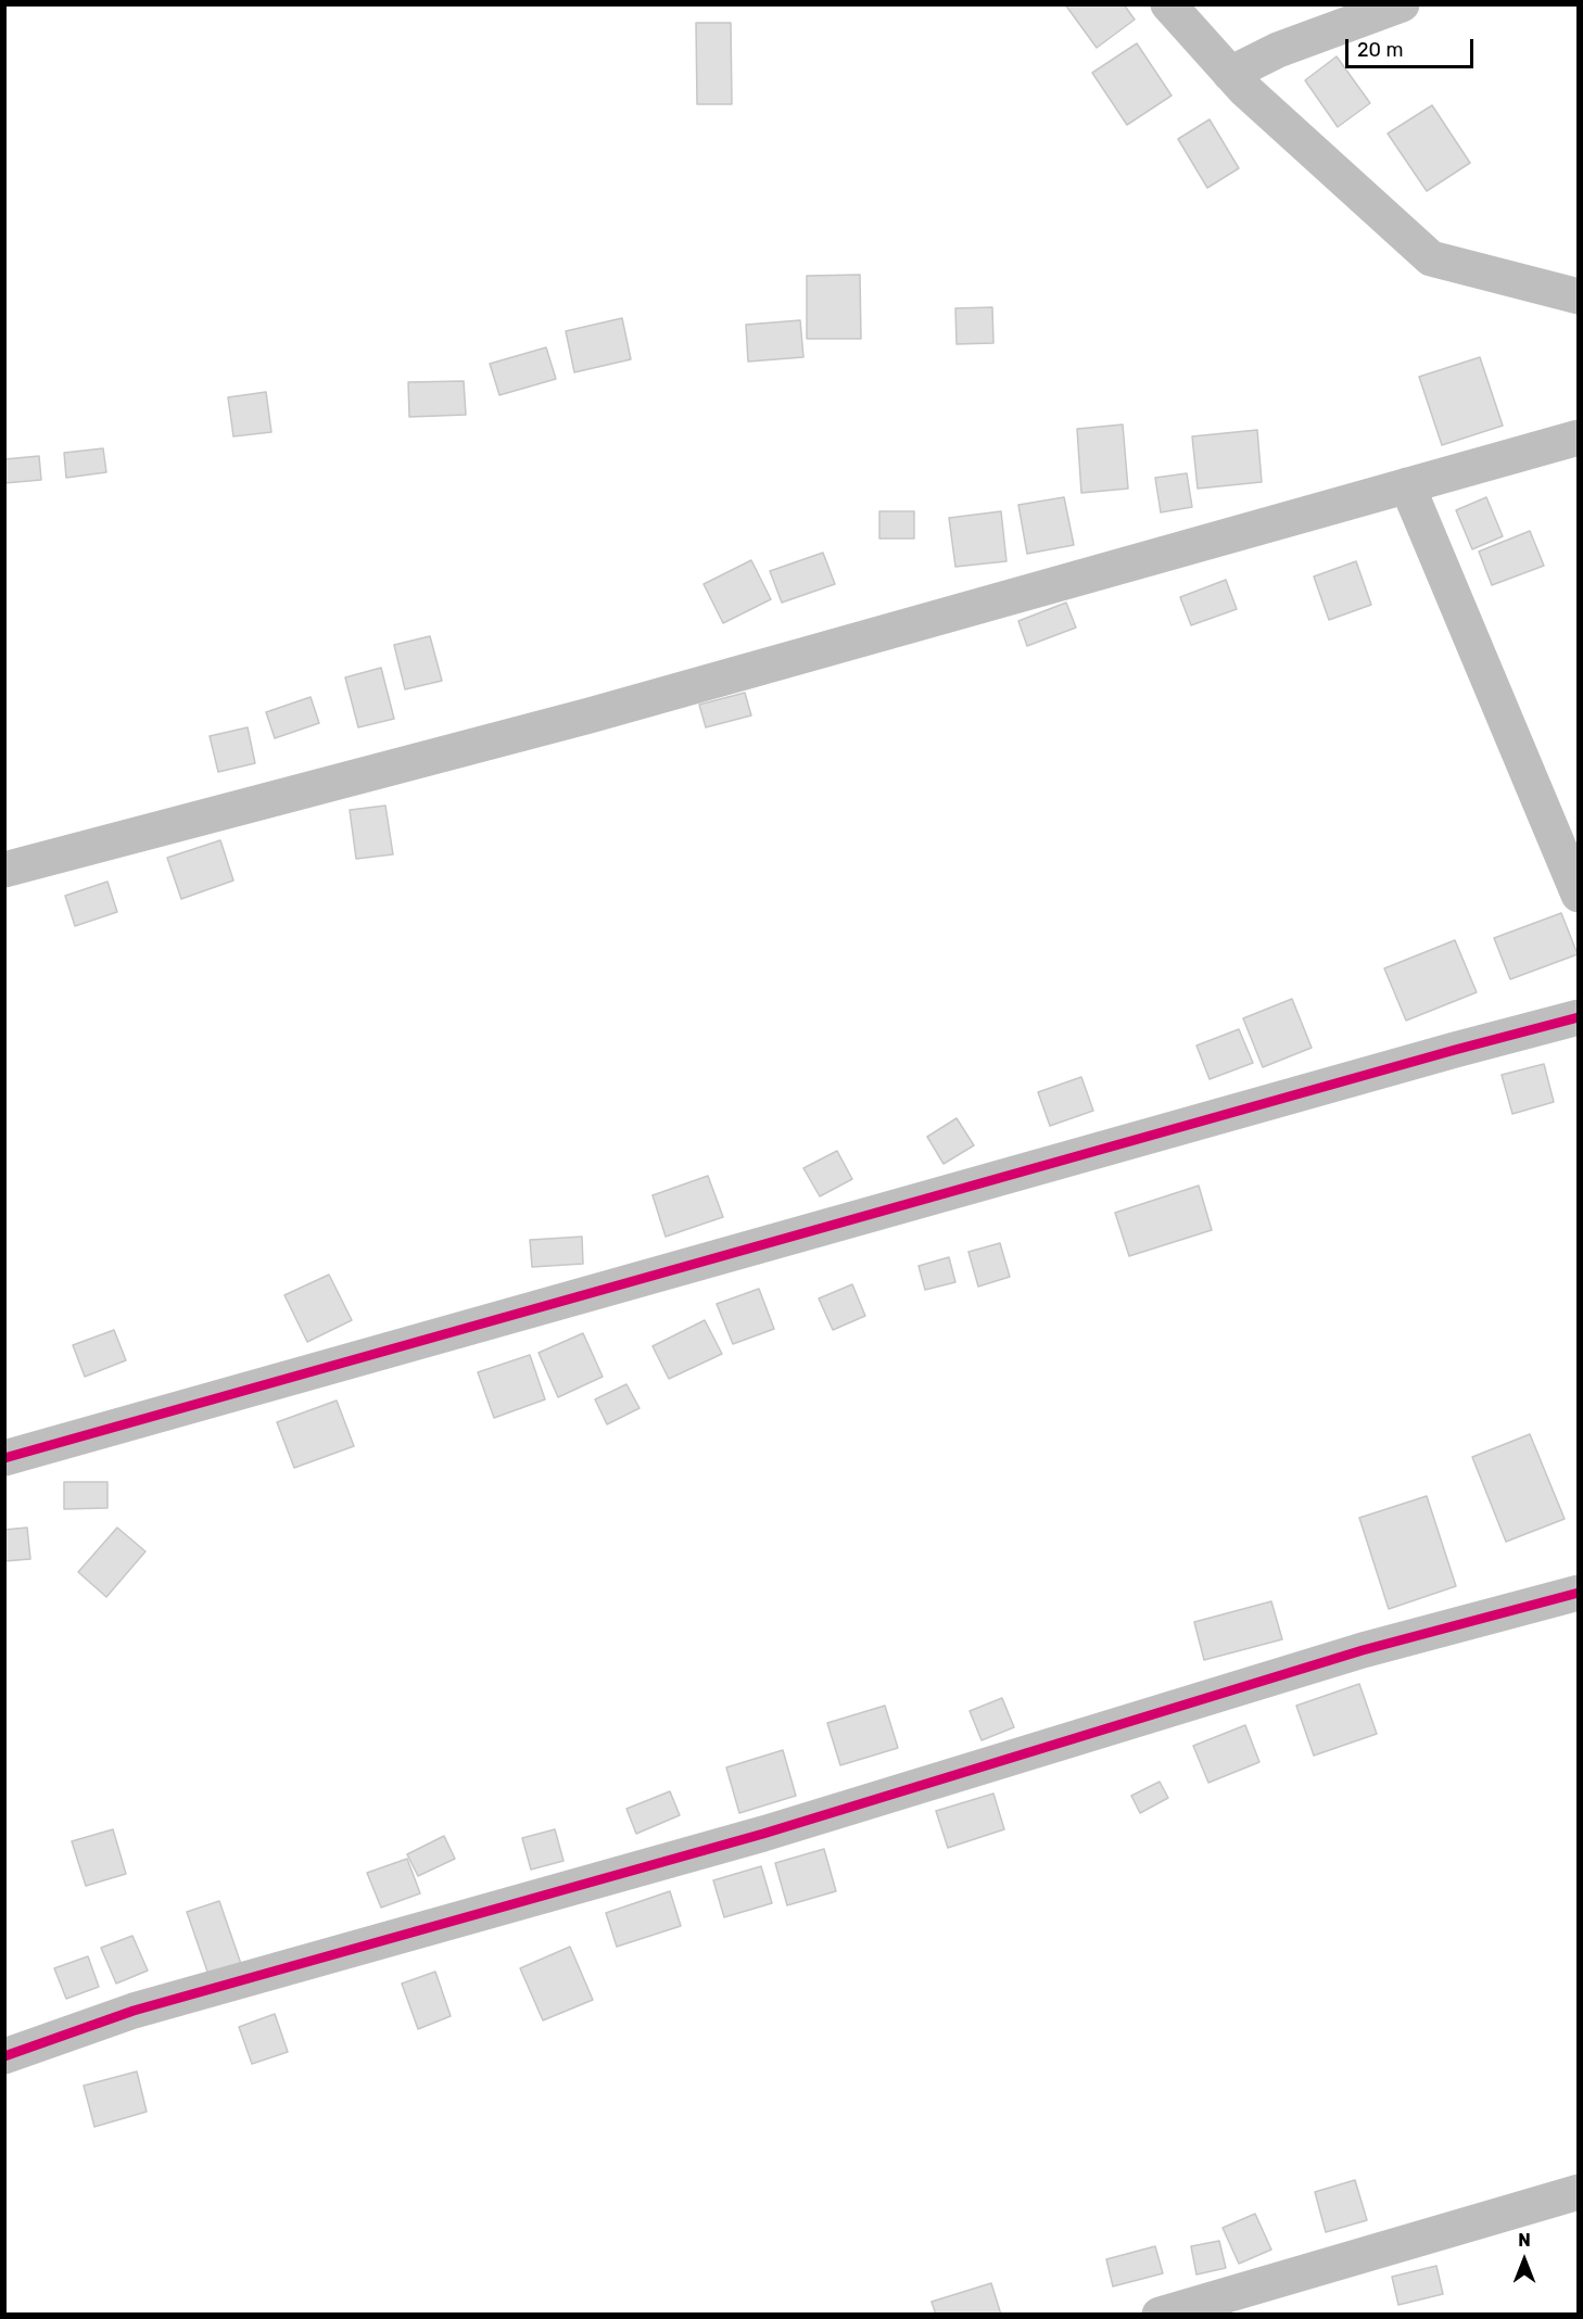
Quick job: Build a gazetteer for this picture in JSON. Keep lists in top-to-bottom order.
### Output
{
  "scale_bar": "20 m",
  "north": "top"
}
